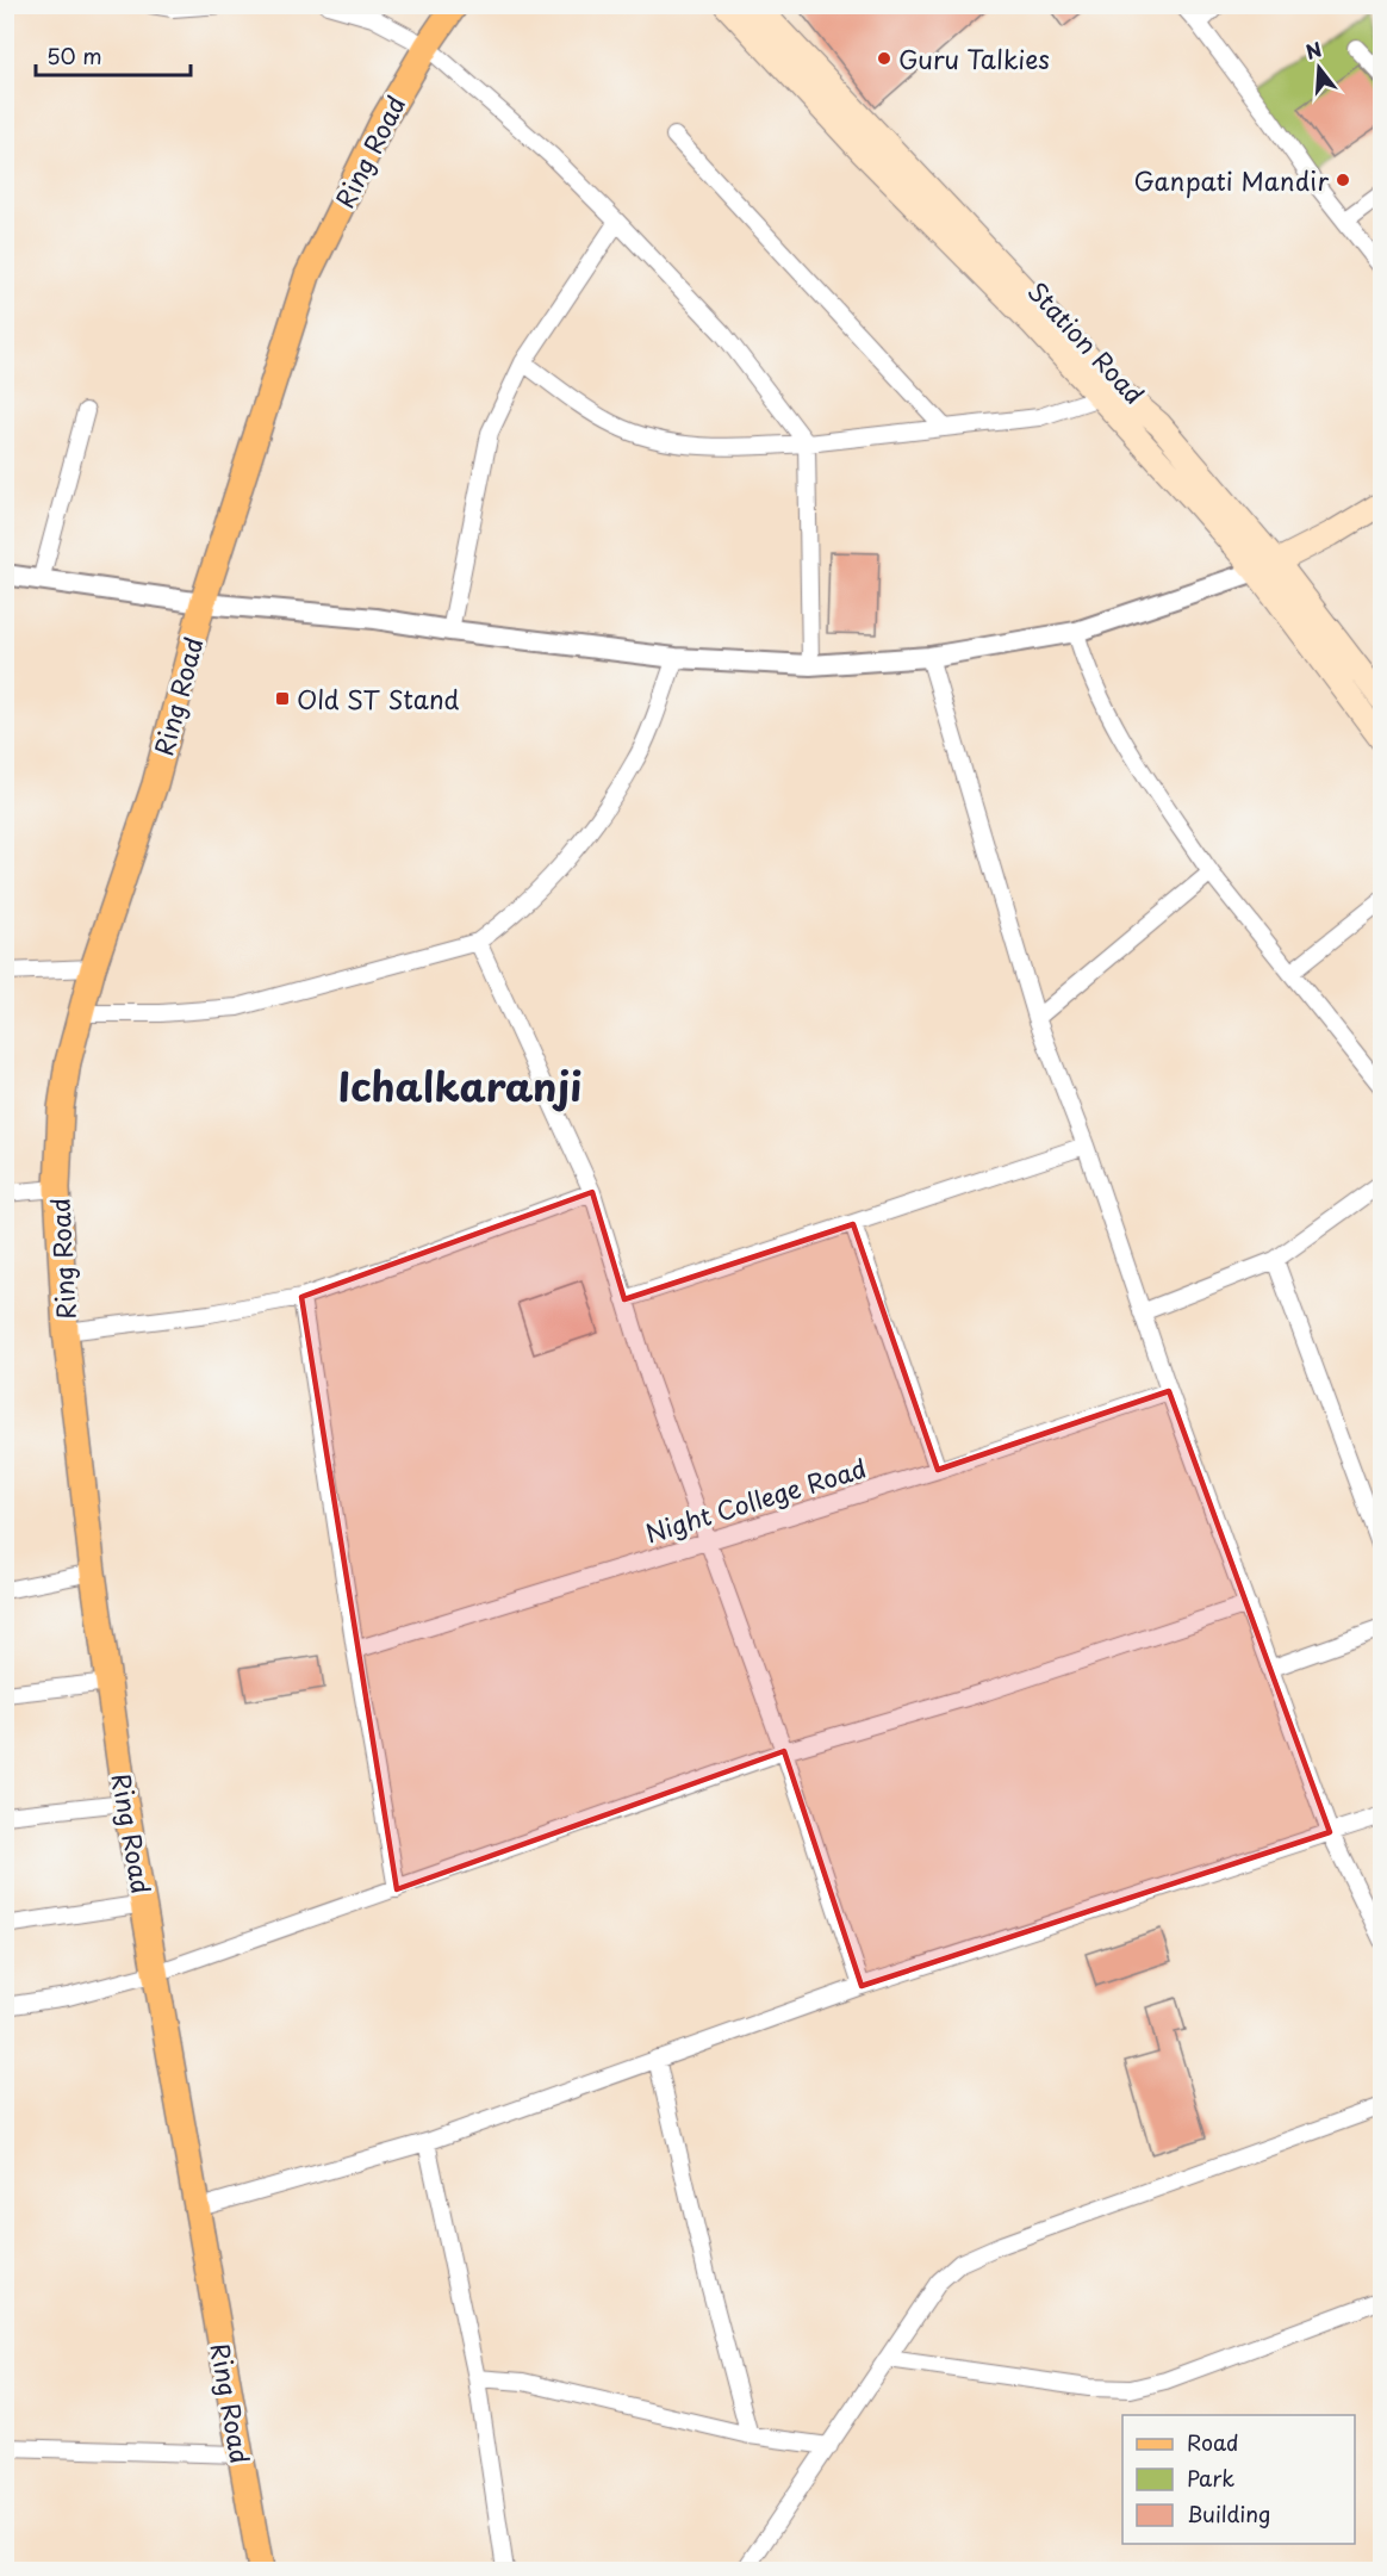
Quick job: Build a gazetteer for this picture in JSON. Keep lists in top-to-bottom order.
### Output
{
  "streets": {
    "main road": ["Ring Road", "Station Road"],
    "street": ["Night College Road"]
  },
  "districts": ["Ichalkaranji"],
  "places": {
    "other": ["Guru Talkies", "Ganpati Mandir"],
    "transit": ["Old ST Stand"]
  },
  "legend": ["Road", "Park", "Building"],
  "scale_bar": "50 m",
  "north": "top"
}
